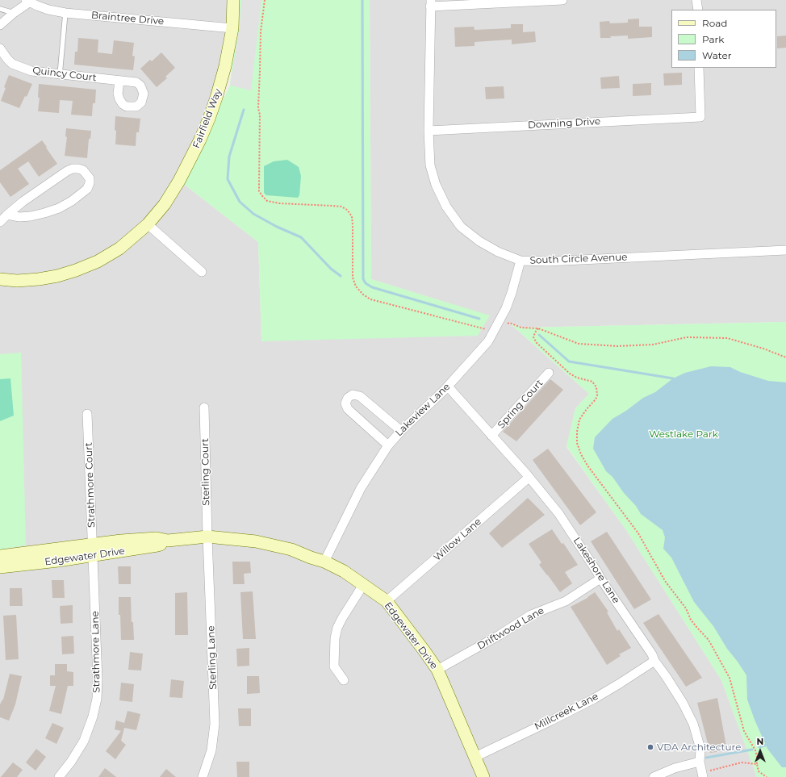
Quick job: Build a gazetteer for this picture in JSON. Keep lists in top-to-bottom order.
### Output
{
  "streets": {
    "street": [
      "Braintree Drive",
      "Quincy Court",
      "Fairfield Way",
      "Downing Drive",
      "South Circle Avenue",
      "Spring Court",
      "Lakeview Lane",
      "Sterling Court",
      "Strathmore Court",
      "Willow Lane",
      "Edgewater Drive",
      "Lakeshore Lane",
      "Driftwood Lane",
      "Strathmore Lane",
      "Sterling Lane",
      "Millcreek Lane"
    ]
  },
  "crossings": [
    ["Braintree Drive", "Fairfield Way"],
    ["Downing Drive", "South Circle Avenue"],
    ["South Circle Avenue", "Lakeview Lane"],
    ["Spring Court", "Lakeshore Lane"],
    ["Lakeview Lane", "Edgewater Drive"],
    ["Lakeview Lane", "Lakeshore Lane"],
    ["Sterling Court", "Edgewater Drive"],
    ["Sterling Court", "Sterling Lane"],
    ["Strathmore Court", "Edgewater Drive"],
    ["Strathmore Court", "Strathmore Lane"],
    ["Willow Lane", "Edgewater Drive"],
    ["Willow Lane", "Lakeshore Lane"],
    ["Edgewater Drive", "Driftwood Lane"],
    ["Edgewater Drive", "Strathmore Lane"],
    ["Edgewater Drive", "Sterling Lane"],
    ["Edgewater Drive", "Millcreek Lane"],
    ["Lakeshore Lane", "Driftwood Lane"],
    ["Lakeshore Lane", "Millcreek Lane"]
  ],
  "parks": ["Westlake Park"],
  "places": ["VDA Architecture"],
  "legend": ["Road", "Park", "Water"],
  "north": "top"
}
